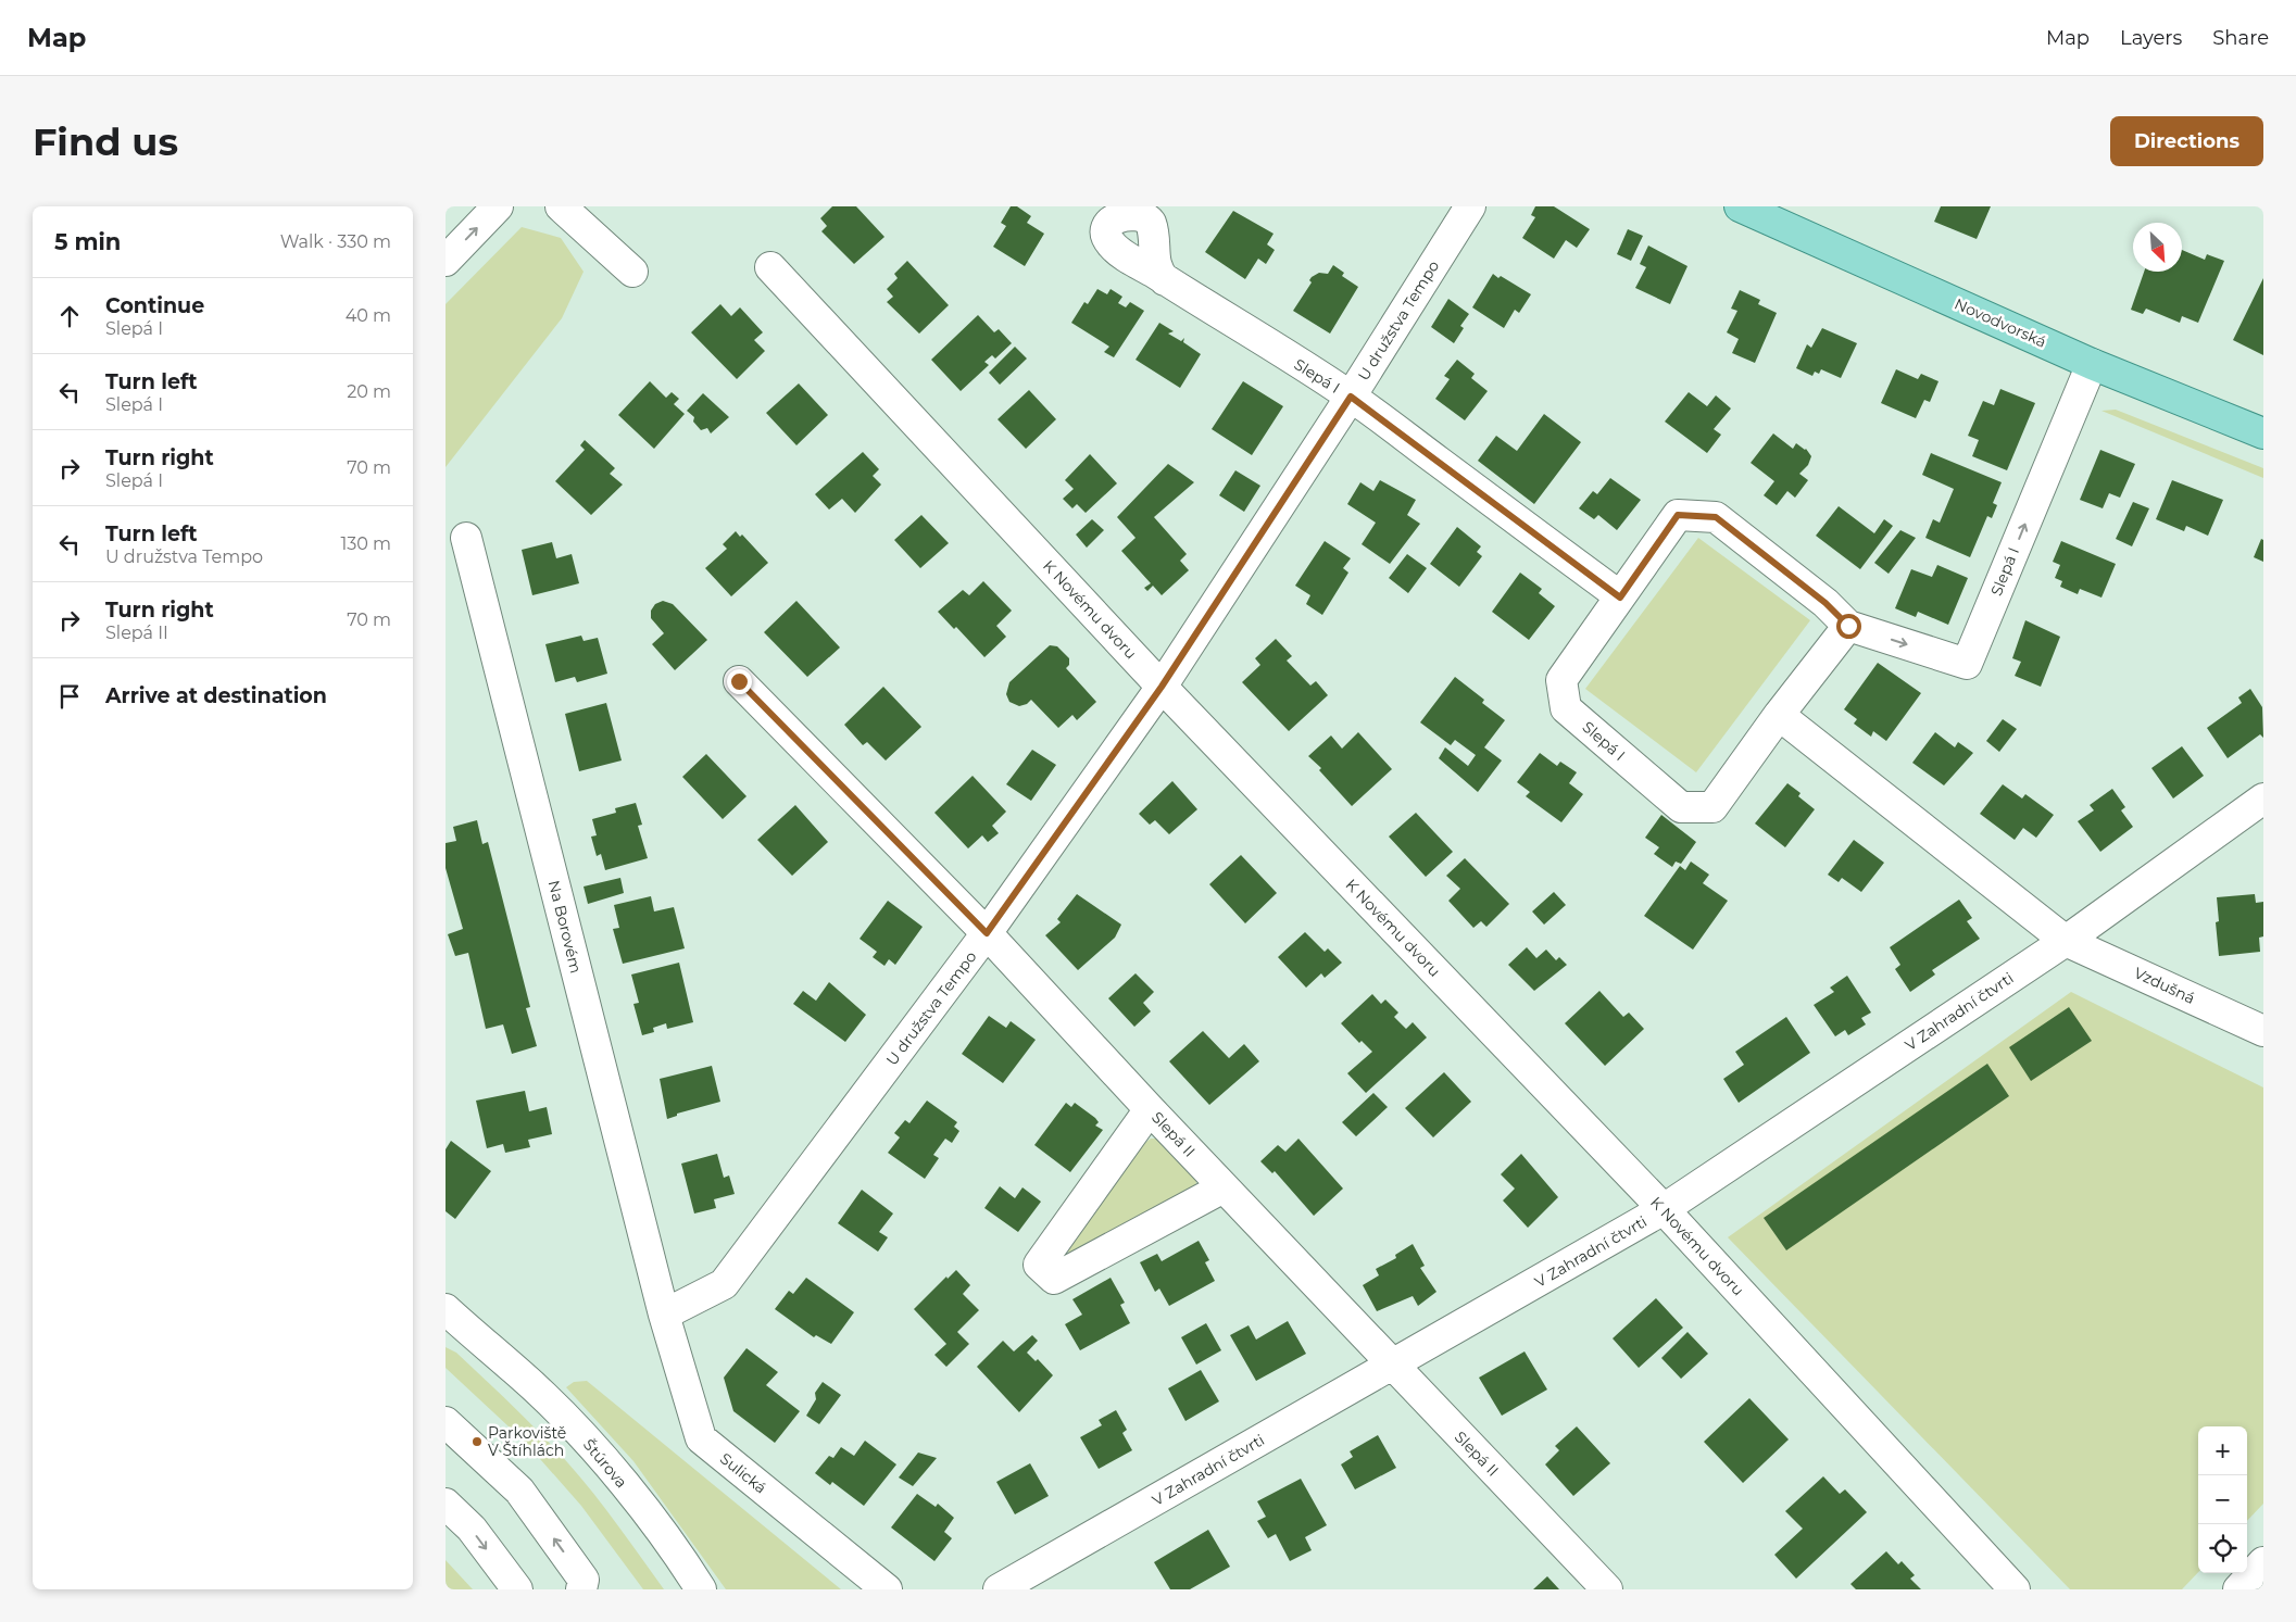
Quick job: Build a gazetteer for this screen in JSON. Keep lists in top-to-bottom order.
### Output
{
  "streets": {
    "main road": ["Novodvorská"],
    "street": [
      "U družstva Tempo",
      "Slepá I",
      "K Novému dvoru",
      "Na Borovém",
      "Vzdušná",
      "V Zahradní čtvrti",
      "Slepá II",
      "Štúrova",
      "Sulická"
    ]
  },
  "crossings": [
    ["U družstva Tempo", "Slepá I"],
    ["U družstva Tempo", "K Novému dvoru"],
    ["U družstva Tempo", "Na Borovém"],
    ["U družstva Tempo", "Slepá II"],
    ["U družstva Tempo", "Sulická"],
    ["Novodvorská", "Slepá I"],
    ["K Novému dvoru", "V Zahradní čtvrti"],
    ["Na Borovém", "Sulická"],
    ["Vzdušná", "V Zahradní čtvrti"],
    ["V Zahradní čtvrti", "Slepá II"]
  ],
  "places": ["Parkoviště V Štíhlách"],
  "north": "bottom right",
  "page": {
    "header": "Map",
    "nav": ["Map", "Layers", "Share"],
    "buttons": "Directions",
    "title": "Find us",
    "heading": ["5 min", "Walk · 330 m"],
    "list": [
      ["Continue", "Slepá I", "40 m"],
      ["Turn left", "Slepá I", "20 m"],
      ["Turn right", "Slepá I", "70 m"],
      ["Turn left", "U družstva Tempo", "130 m"],
      ["Turn right", "Slepá II", "70 m"],
      "Arrive at destination"
    ],
    "map_buttons": ["+", "−"]
  }
}
